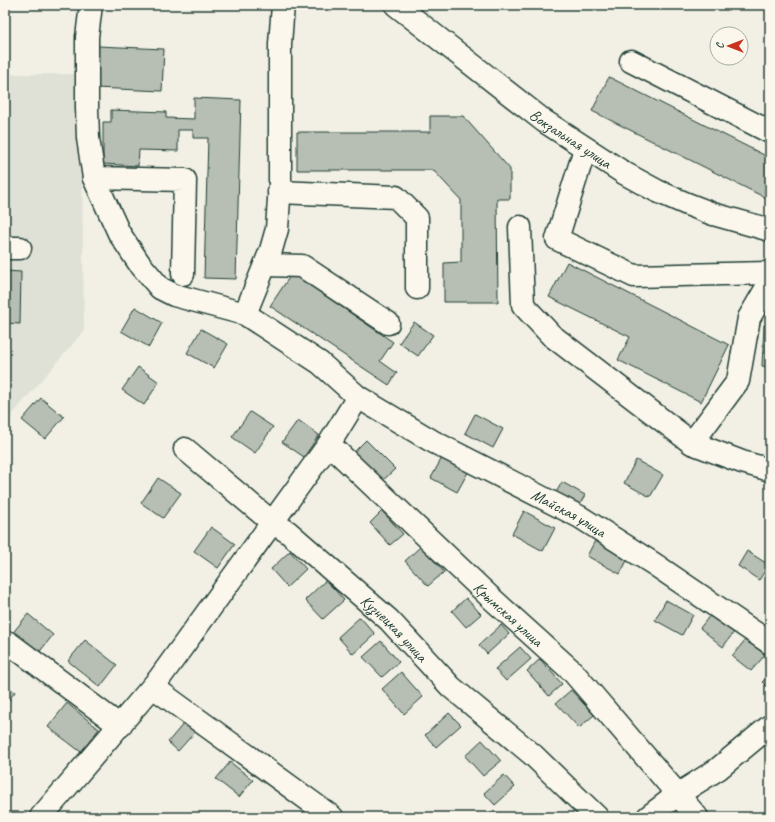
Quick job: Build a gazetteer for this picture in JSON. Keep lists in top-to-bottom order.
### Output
{
  "streets": {
    "street": [
      "Вокзальная улица",
      "Майская улица",
      "Крымская улица",
      "Кузнецкая улица"
    ]
  },
  "north": "left"
}
